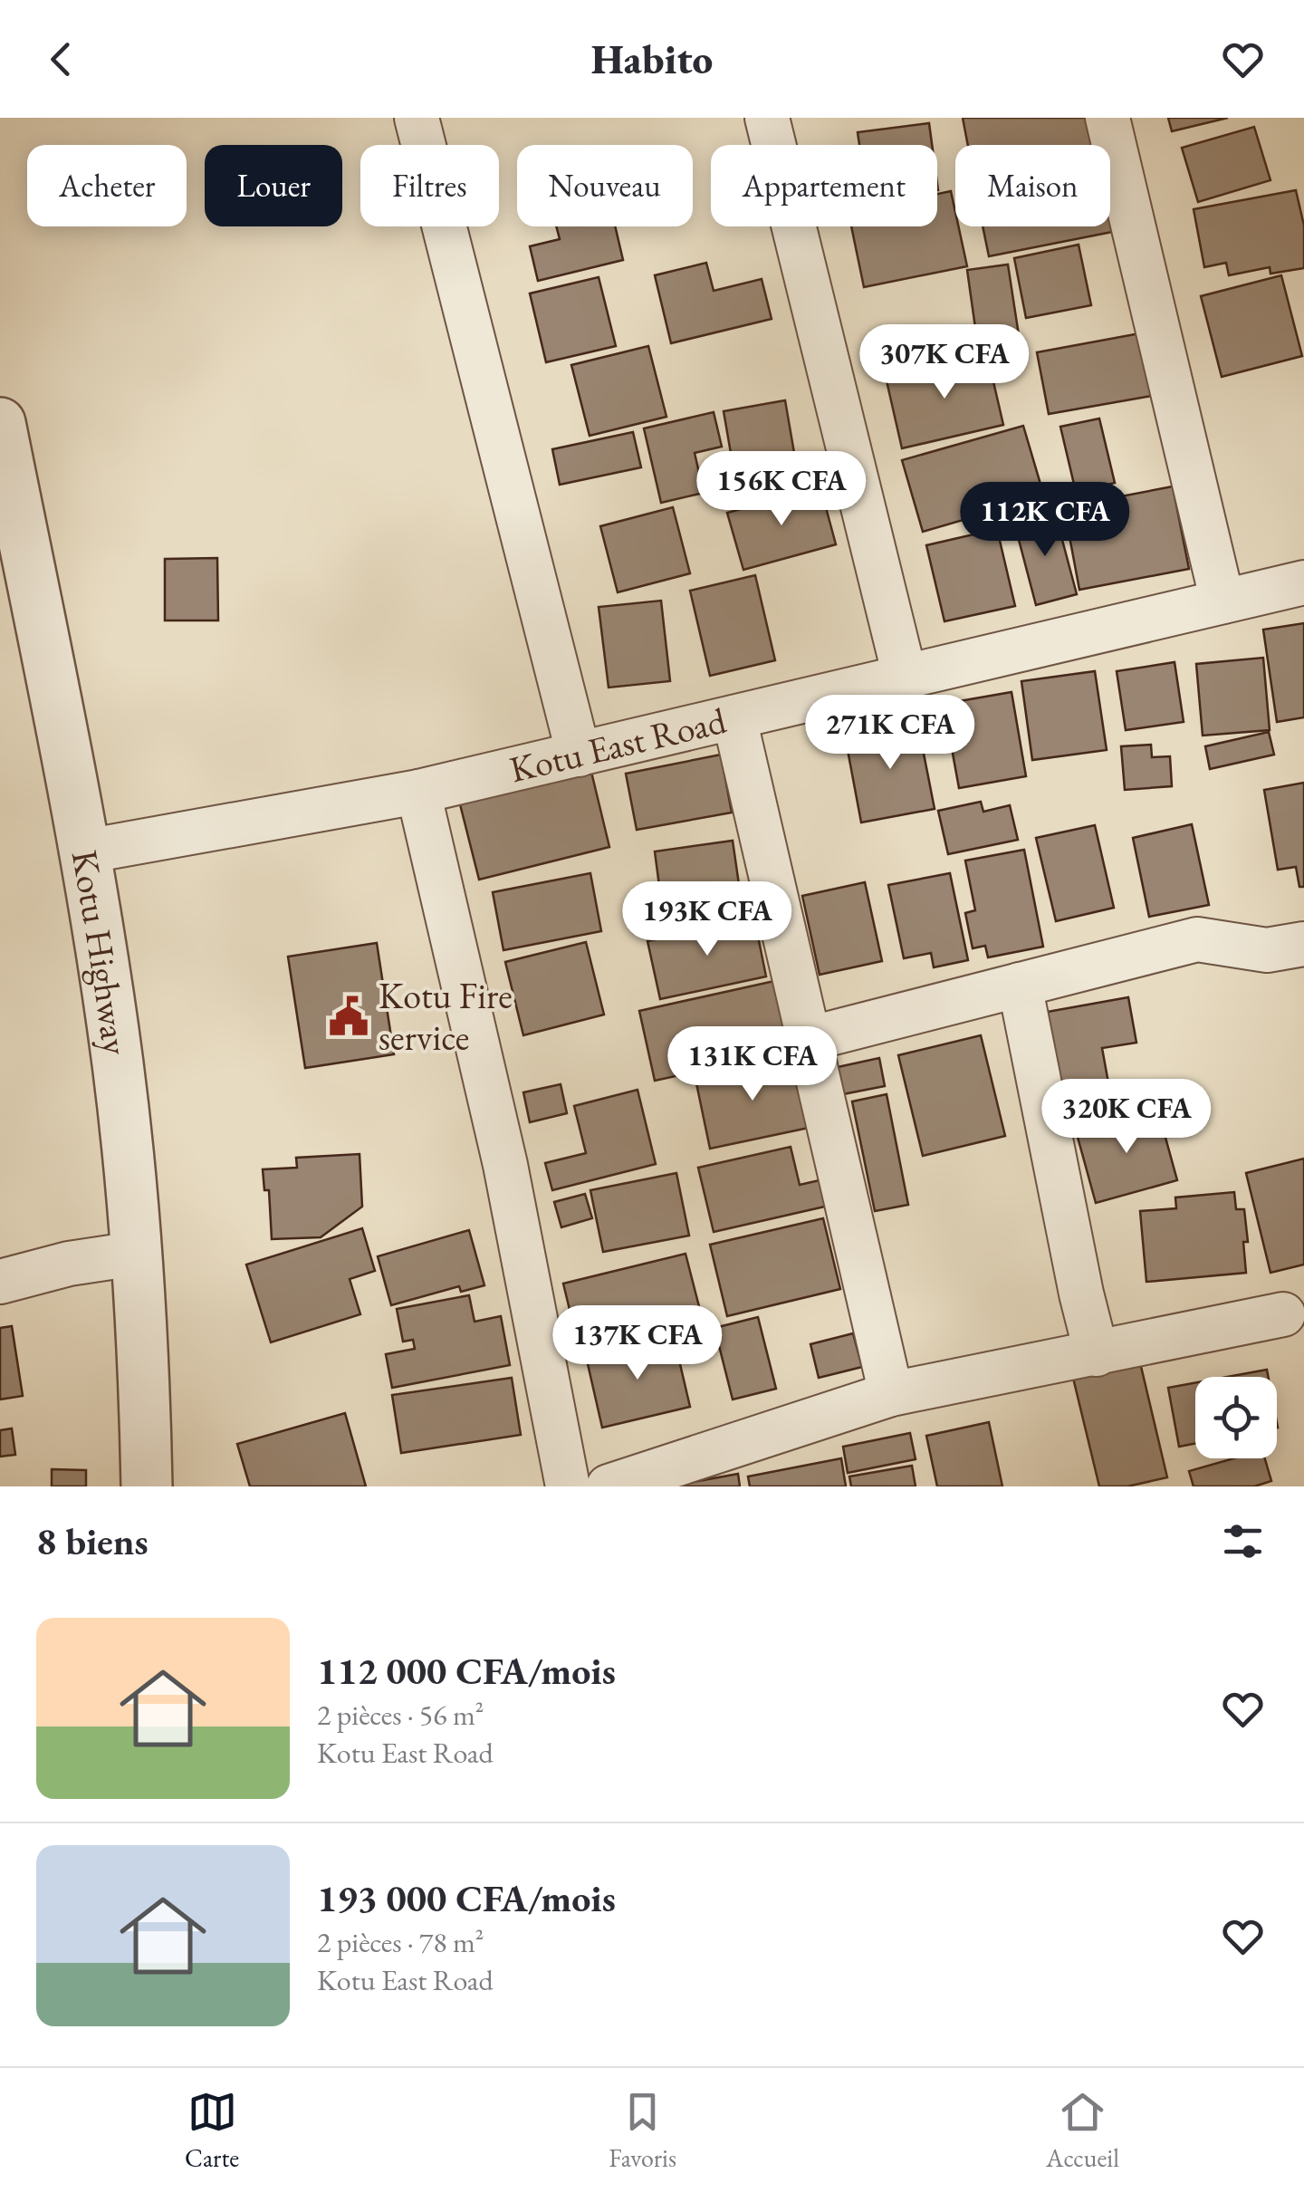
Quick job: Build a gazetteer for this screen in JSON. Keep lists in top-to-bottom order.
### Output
{
  "streets": {
    "street": ["Kotu East Road", "Kotu Highway"]
  },
  "crossings": [
    ["Kotu East Road", "Kotu Highway"]
  ],
  "places": {
    "public building": ["Kotu Fire service"]
  },
  "page": {
    "header": "Habito",
    "chip": [
      "Acheter",
      "Louer",
      "Filtres",
      "Nouveau",
      "Appartement",
      "Maison"
    ],
    "price": [
      "307K CFA",
      "156K CFA",
      "112K CFA",
      "271K CFA",
      "193K CFA",
      "131K CFA",
      "320K CFA",
      "137K CFA"
    ],
    "heading": "8 biens",
    "list": [
      {
        "name": "112 000 CFA/mois",
        "note": "2 pièces · 56 m² · Kotu East Road"
      },
      {
        "name": "193 000 CFA/mois",
        "note": "2 pièces · 78 m² · Kotu East Road"
      }
    ],
    "tabs": ["Carte", "Favoris", "Accueil"]
  }
}
